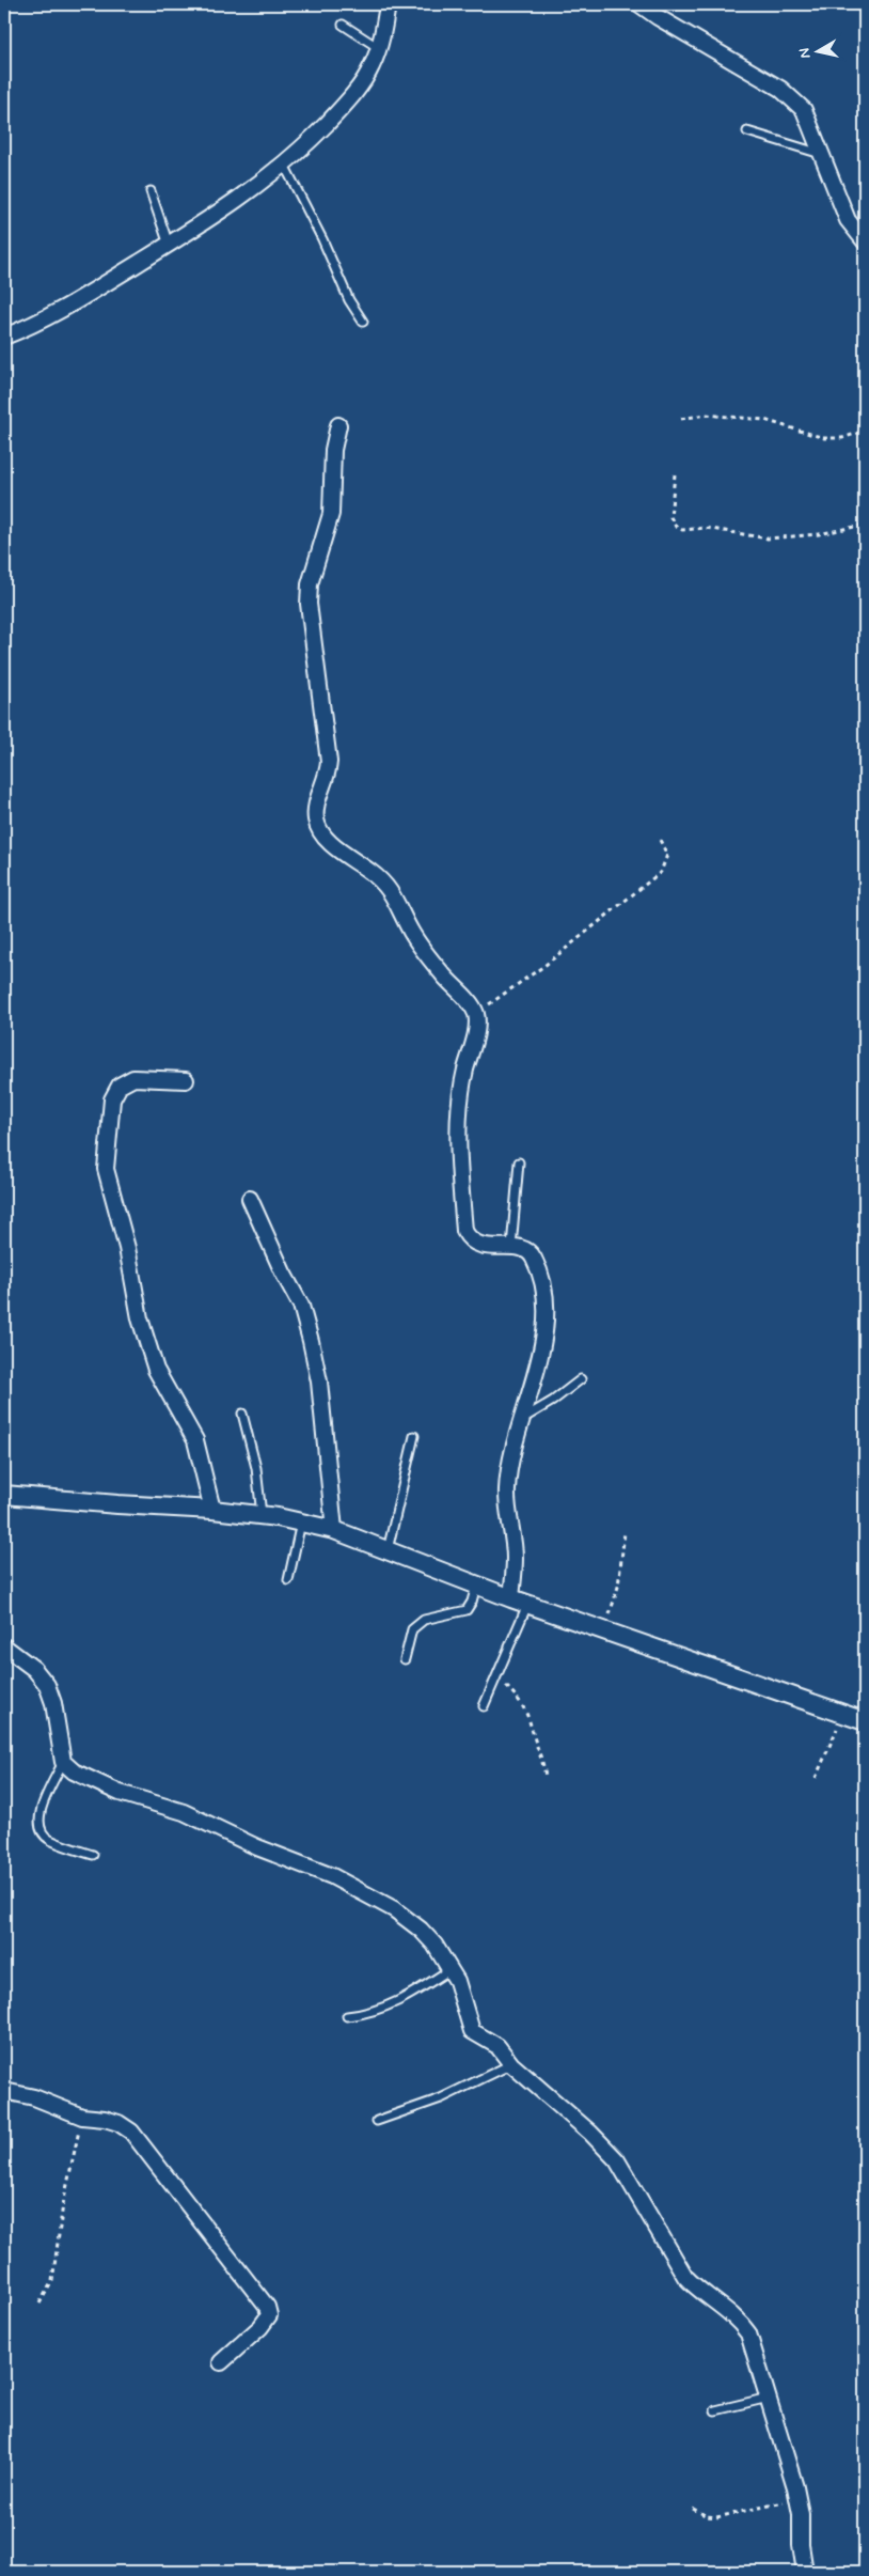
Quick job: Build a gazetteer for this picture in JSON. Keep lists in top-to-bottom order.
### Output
{
  "north": "left"
}
